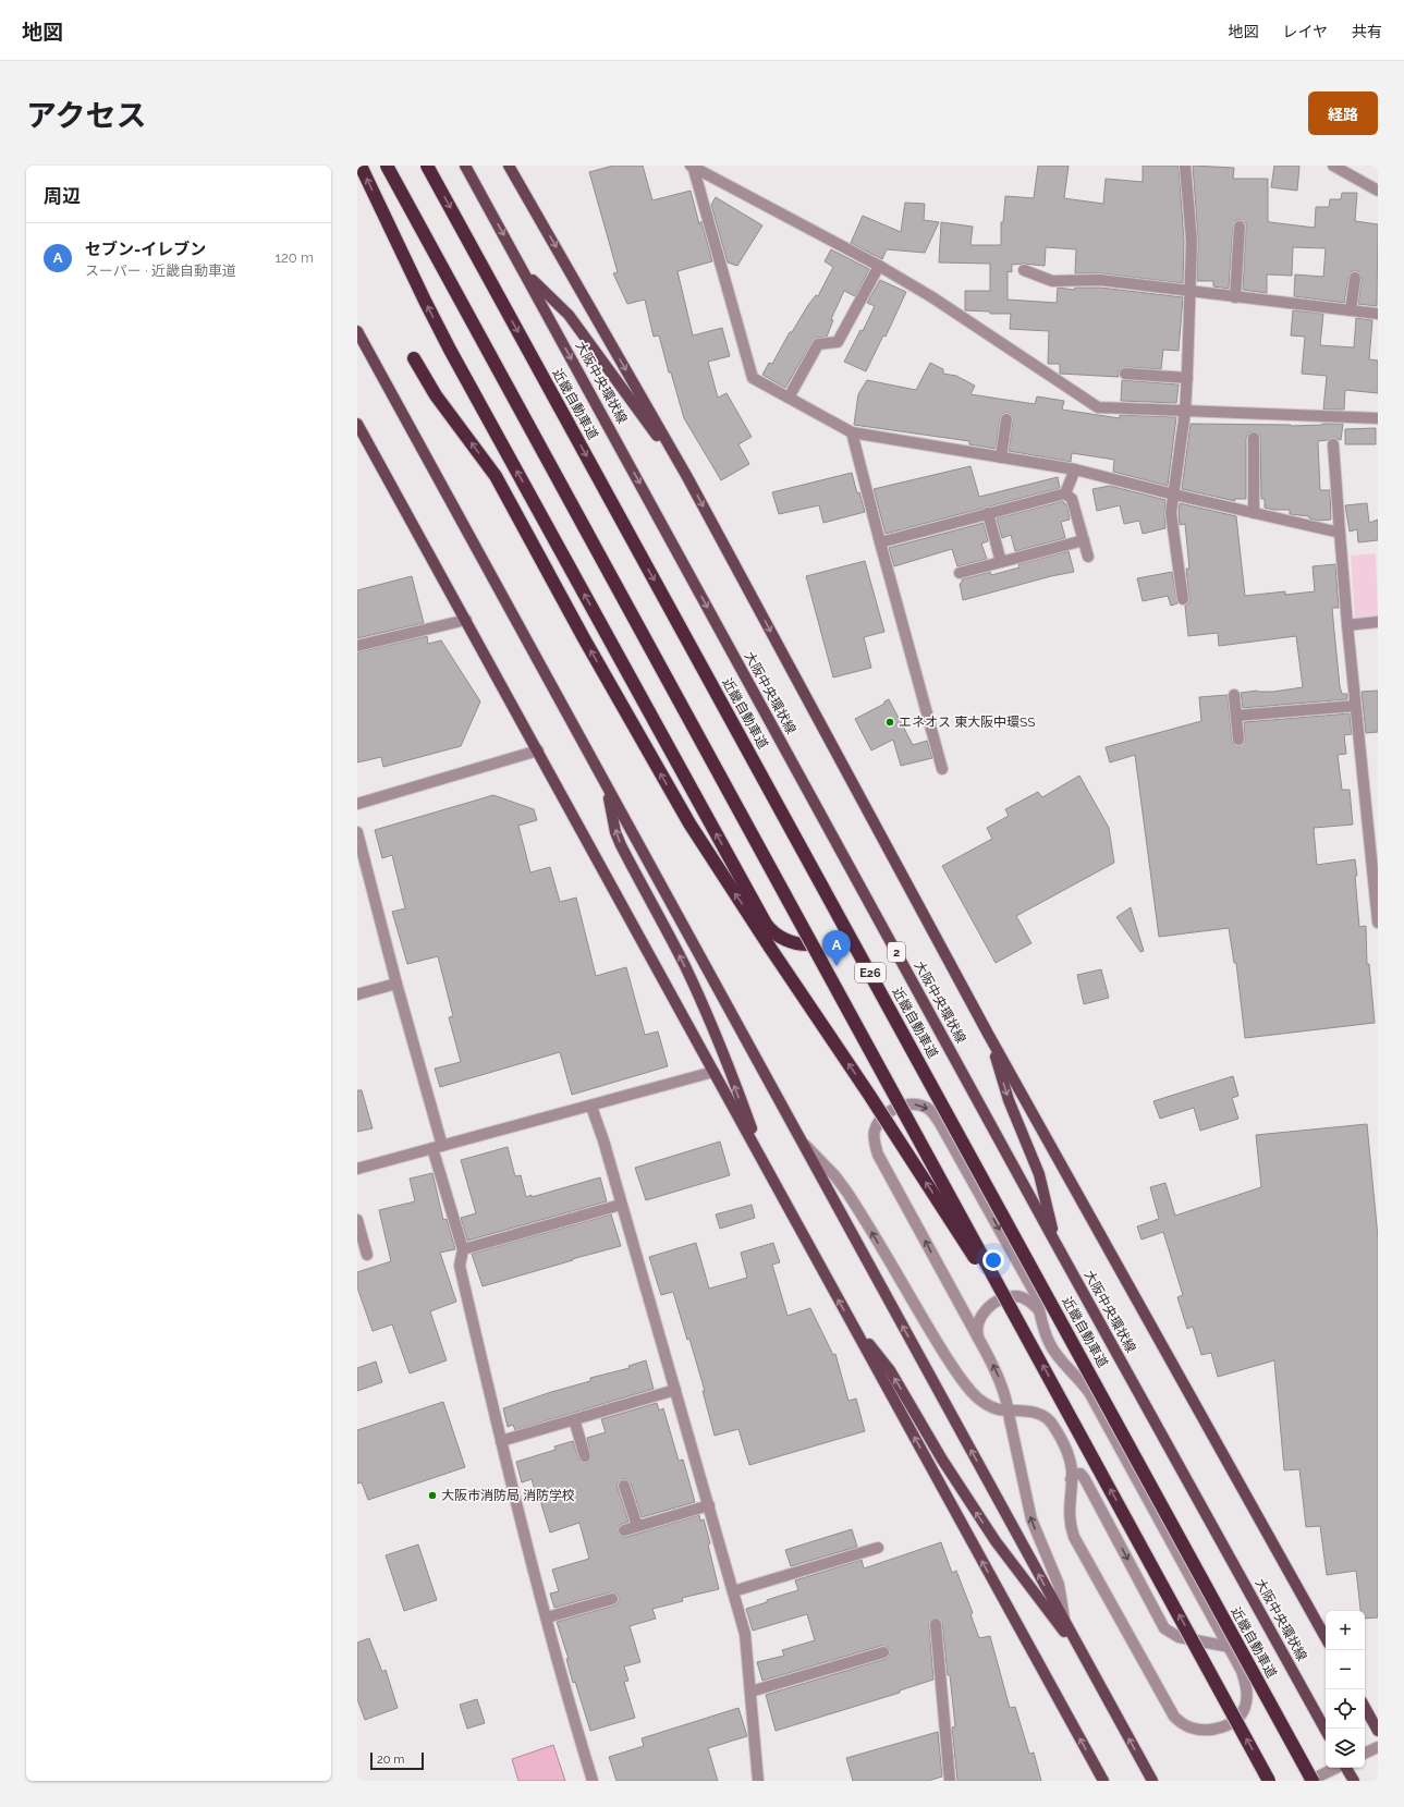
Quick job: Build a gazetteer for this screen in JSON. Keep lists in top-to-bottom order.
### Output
{
  "streets": {
    "highway": ["近畿自動車道", "E26"],
    "main road": ["大阪中央環状線", "2"]
  },
  "places": ["エネオス 東大阪中環SS", "大阪市消防局 消防学校"],
  "scale_bar": "20 m",
  "page": {
    "header": "地図",
    "nav": ["地図", "レイヤ", "共有"],
    "title": "アクセス",
    "buttons": "経路",
    "heading": "周辺",
    "list": [
      {
        "mark": "A",
        "name": "セブン-イレブン",
        "note": "スーパー · 近畿自動車道",
        "value": "120 m"
      }
    ],
    "pins": "A",
    "map_buttons": ["+", "−"],
    "scale": "20 m"
  }
}
